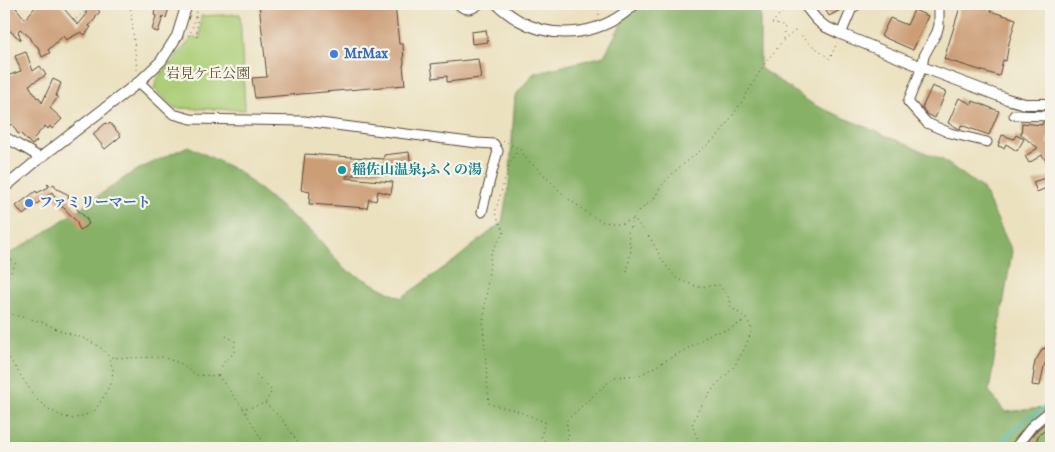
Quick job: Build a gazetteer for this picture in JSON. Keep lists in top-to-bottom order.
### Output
{
  "parks": ["岩見ケ丘公園"],
  "places": ["MrMax", "稲佐山温泉;ふくの湯", "ファミリーマート"]
}
